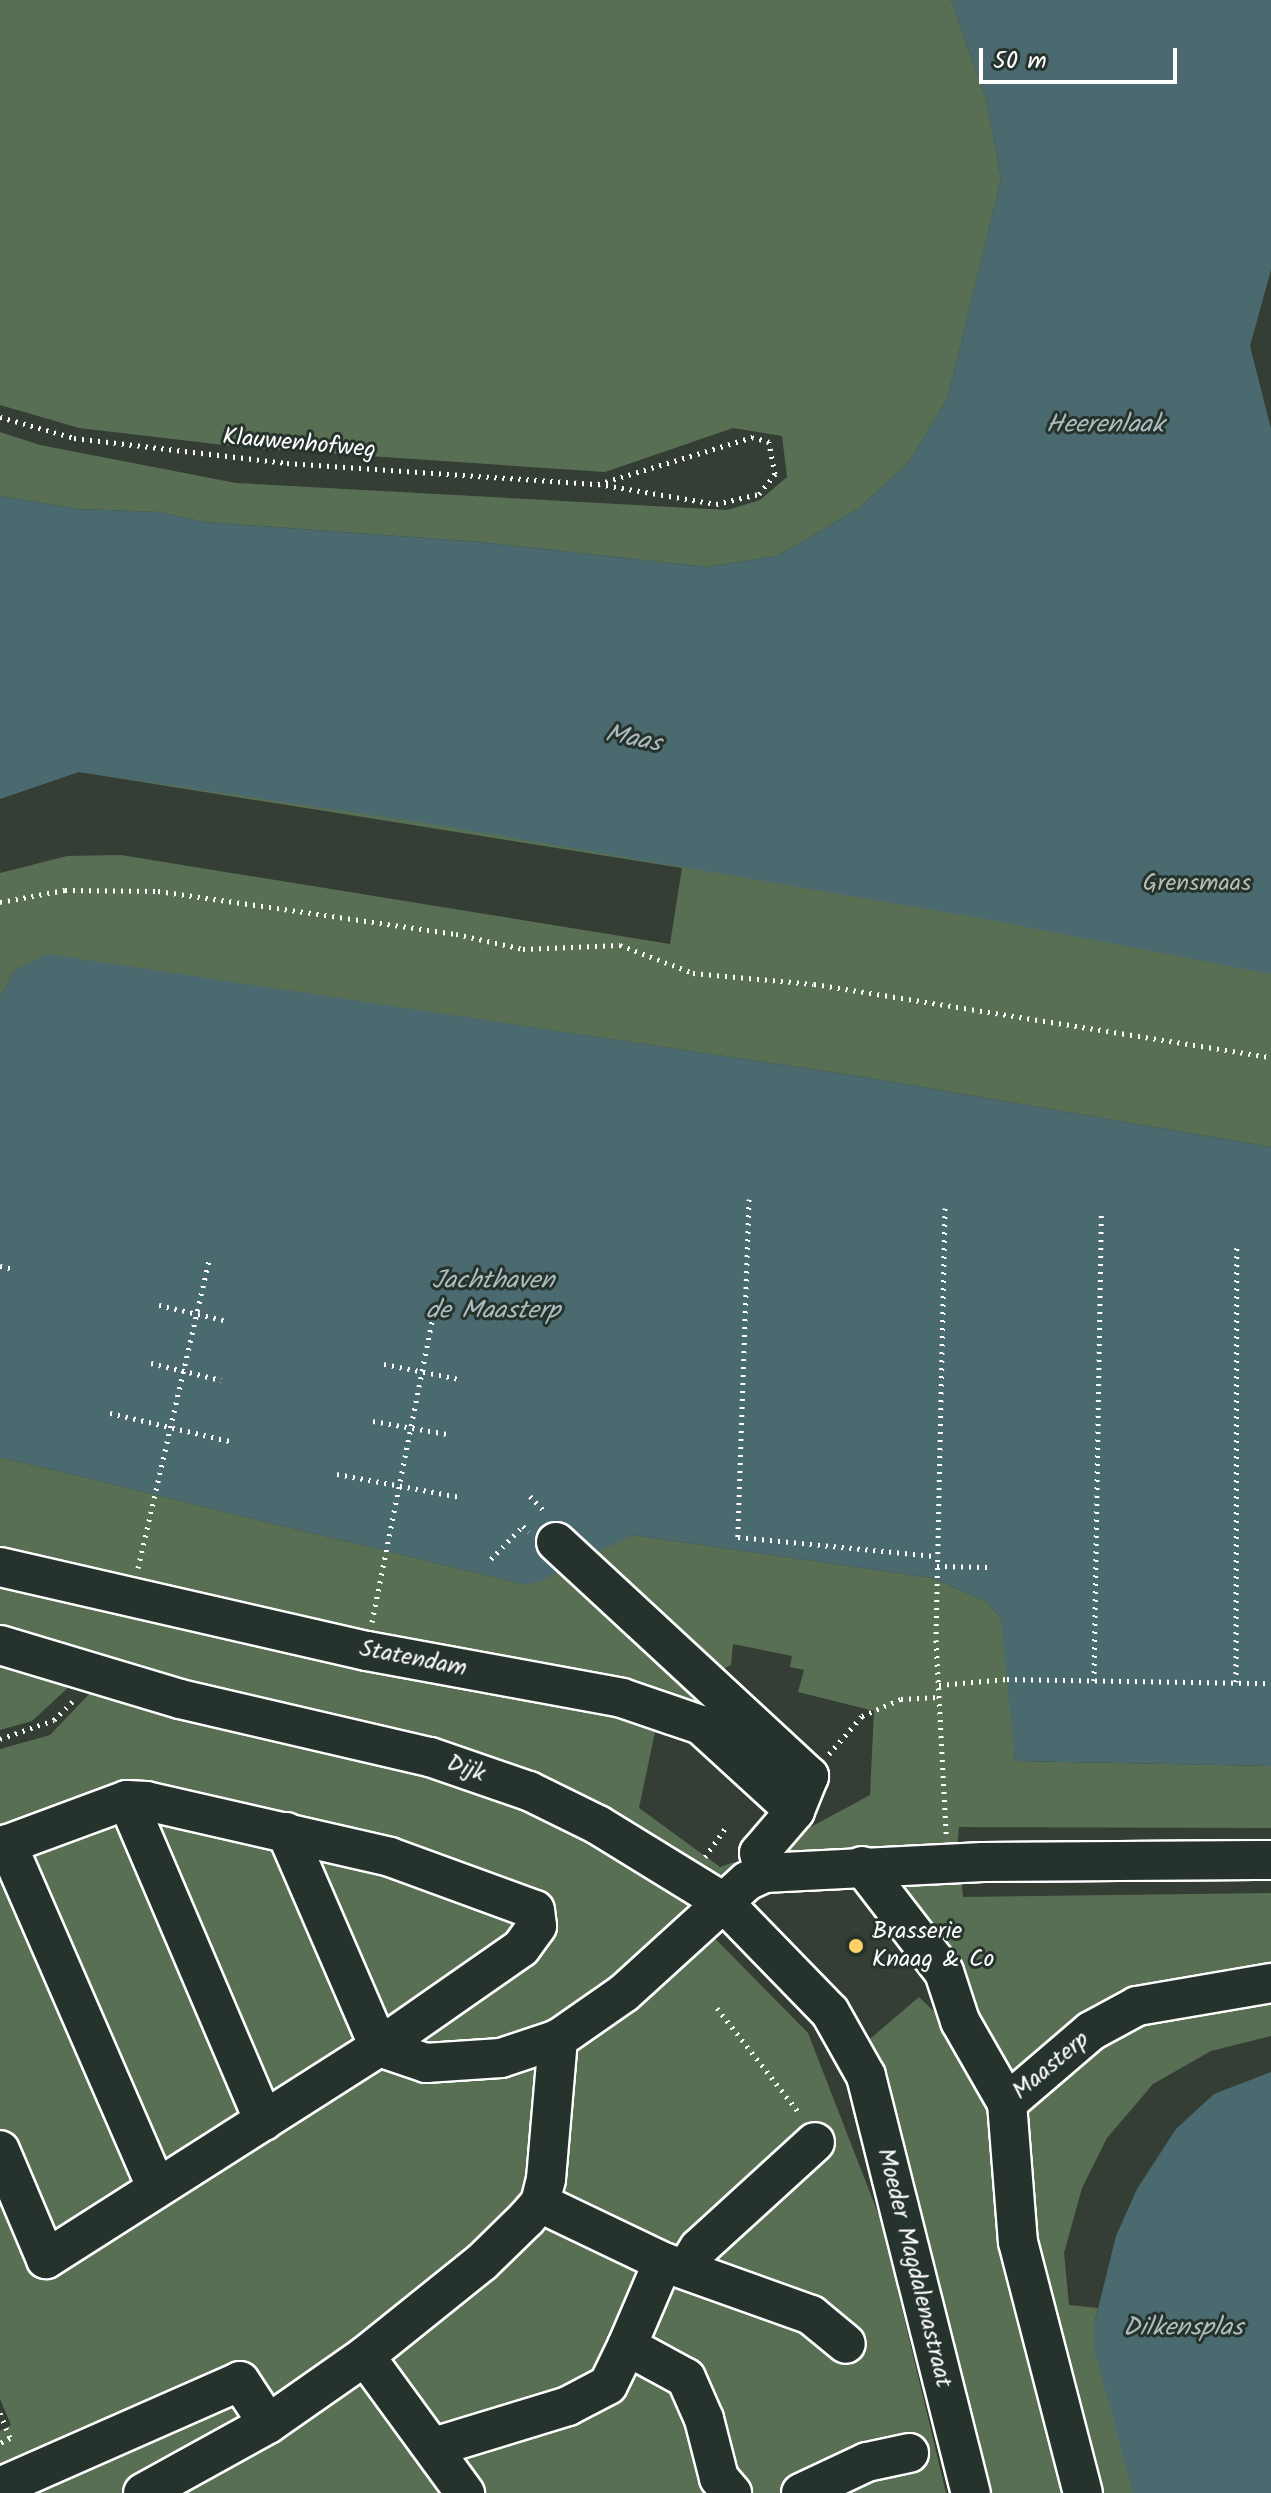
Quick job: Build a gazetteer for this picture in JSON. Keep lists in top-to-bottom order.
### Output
{
  "streets": {
    "street": [
      "Statendam",
      "Dijk",
      "Maasterp",
      "Moeder Magdalenastraat"
    ],
    "path": ["Klauwenhofweg"]
  },
  "crossings": [
    ["Dijk", "Moeder Magdalenastraat"]
  ],
  "water": [
    "Heerenlaak",
    "Maas",
    "Jachthaven de Maasterp",
    "Dilkensplas"
  ],
  "parks": ["Grensmaas"],
  "places": ["Brasserie Knaag & Co"],
  "scale_bar": "50 m"
}
